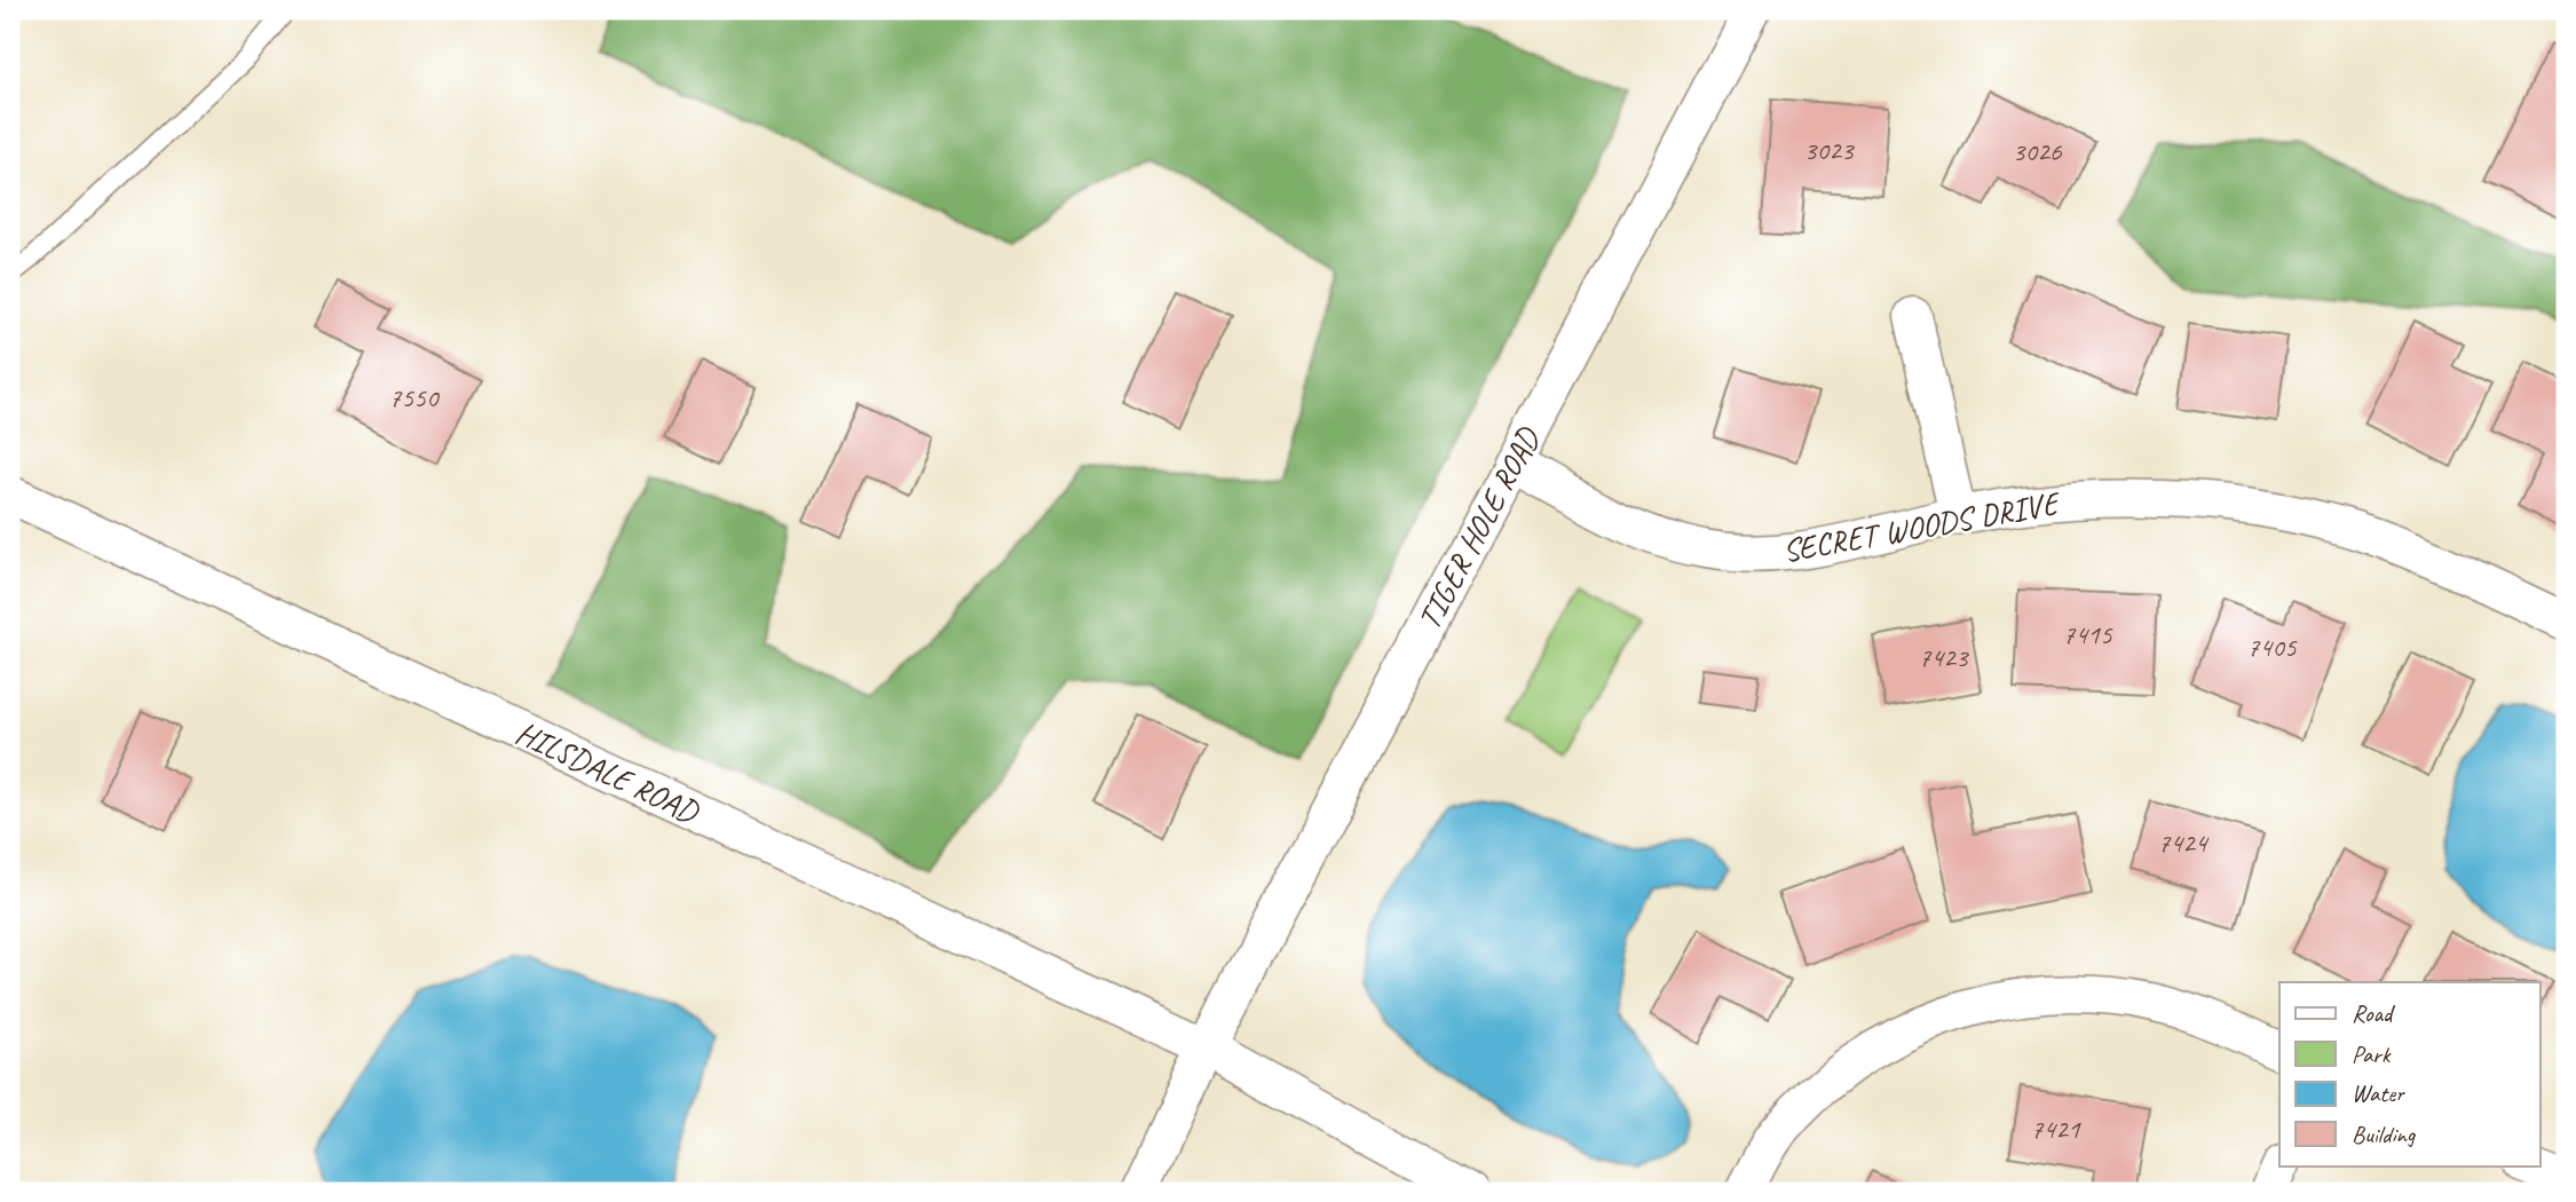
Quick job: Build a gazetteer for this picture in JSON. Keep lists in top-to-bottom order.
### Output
{
  "streets": {
    "street": ["SECRET WOODS DRIVE", "TIGER HOLE ROAD", "HILSDALE ROAD"]
  },
  "crossings": [
    ["SECRET WOODS DRIVE", "TIGER HOLE ROAD"],
    ["TIGER HOLE ROAD", "HILSDALE ROAD"]
  ],
  "house_numbers": [
    "3023",
    "3026",
    "7550",
    "7415",
    "7405",
    "7423",
    "7424",
    "7421"
  ],
  "legend": [
    "Road",
    "Park",
    "Water",
    "Building"
  ]
}
